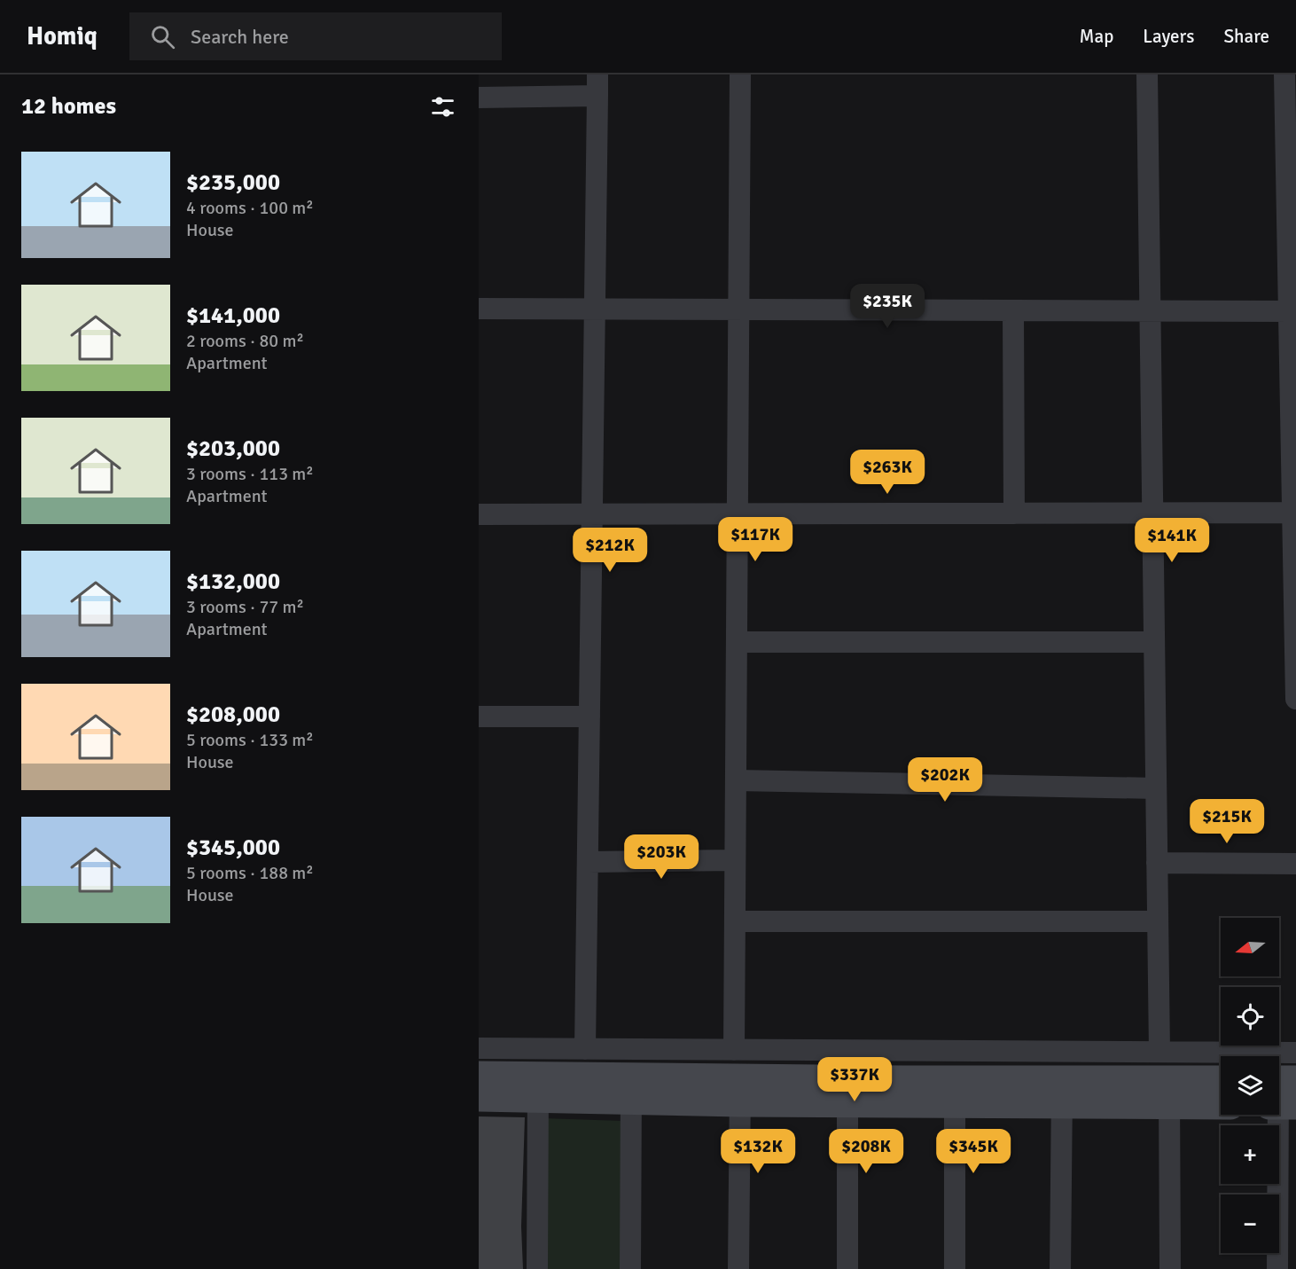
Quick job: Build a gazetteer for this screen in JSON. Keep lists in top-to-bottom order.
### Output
{
  "north": "left",
  "page": {
    "header": "Homiq",
    "search": "Search here",
    "nav": ["Map", "Layers", "Share"],
    "heading": "12 homes",
    "list": [
      {
        "name": "$235,000",
        "note": "4 rooms · 100 m² · House"
      },
      {
        "name": "$141,000",
        "note": "2 rooms · 80 m² · Apartment"
      },
      {
        "name": "$203,000",
        "note": "3 rooms · 113 m² · Apartment"
      },
      {
        "name": "$132,000",
        "note": "3 rooms · 77 m² · Apartment"
      },
      {
        "name": "$208,000",
        "note": "5 rooms · 133 m² · House"
      },
      {
        "name": "$345,000",
        "note": "5 rooms · 188 m² · House"
      }
    ],
    "price": [
      "$235K",
      "$263K",
      "$117K",
      "$141K",
      "$212K",
      "$202K",
      "$215K",
      "$203K",
      "$337K",
      "$132K",
      "$208K",
      "$345K"
    ],
    "map_buttons": ["+", "−"]
  }
}
